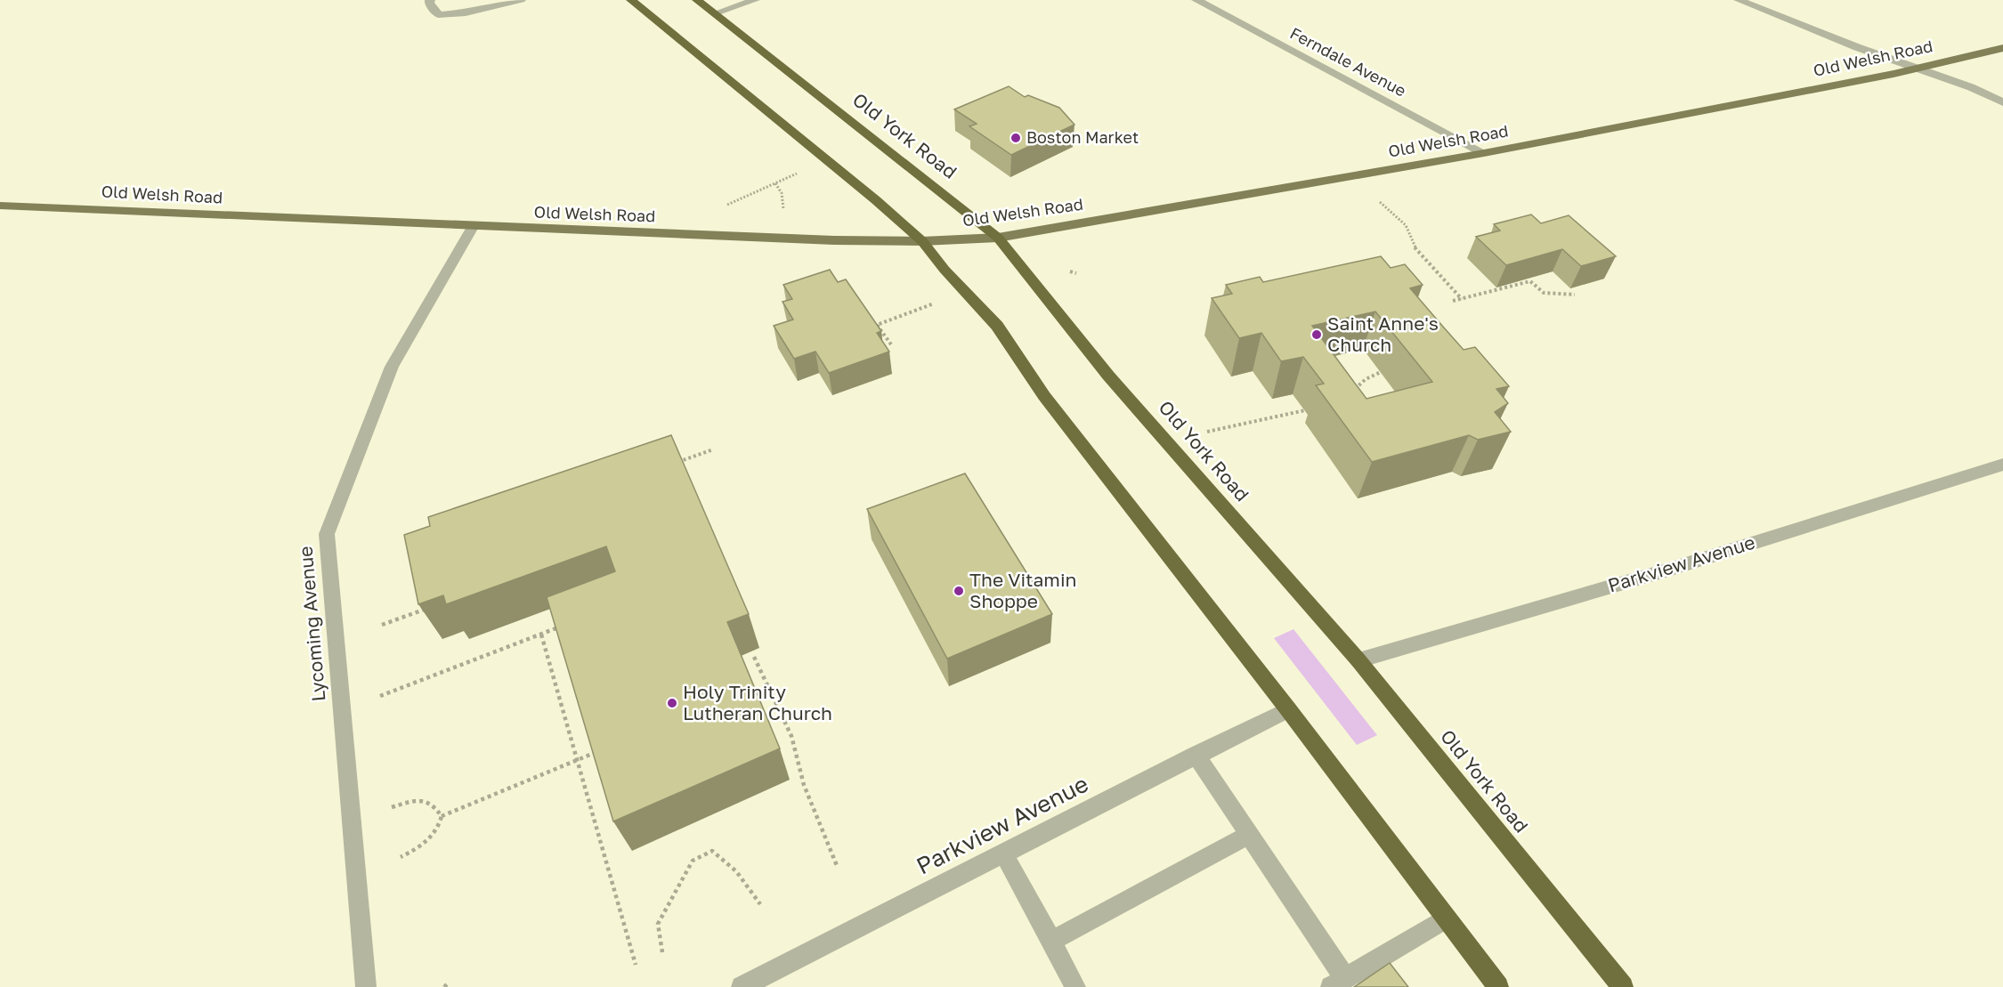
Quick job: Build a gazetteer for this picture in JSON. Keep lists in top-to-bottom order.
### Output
{
  "streets": {
    "highway": ["Old York Road"],
    "main road": ["Old Welsh Road"],
    "street": ["Ferndale Avenue", "Parkview Avenue", "Lycoming Avenue"]
  },
  "crossings": [
    ["Old Welsh Road", "Ferndale Avenue"],
    ["Old Welsh Road", "Old York Road"],
    ["Old Welsh Road", "Lycoming Avenue"],
    ["Old York Road", "Parkview Avenue"]
  ],
  "places": [
    "Boston Market",
    "Saint Anne's Church",
    "The Vitamin Shoppe",
    "Holy Trinity Lutheran Church"
  ]
}
